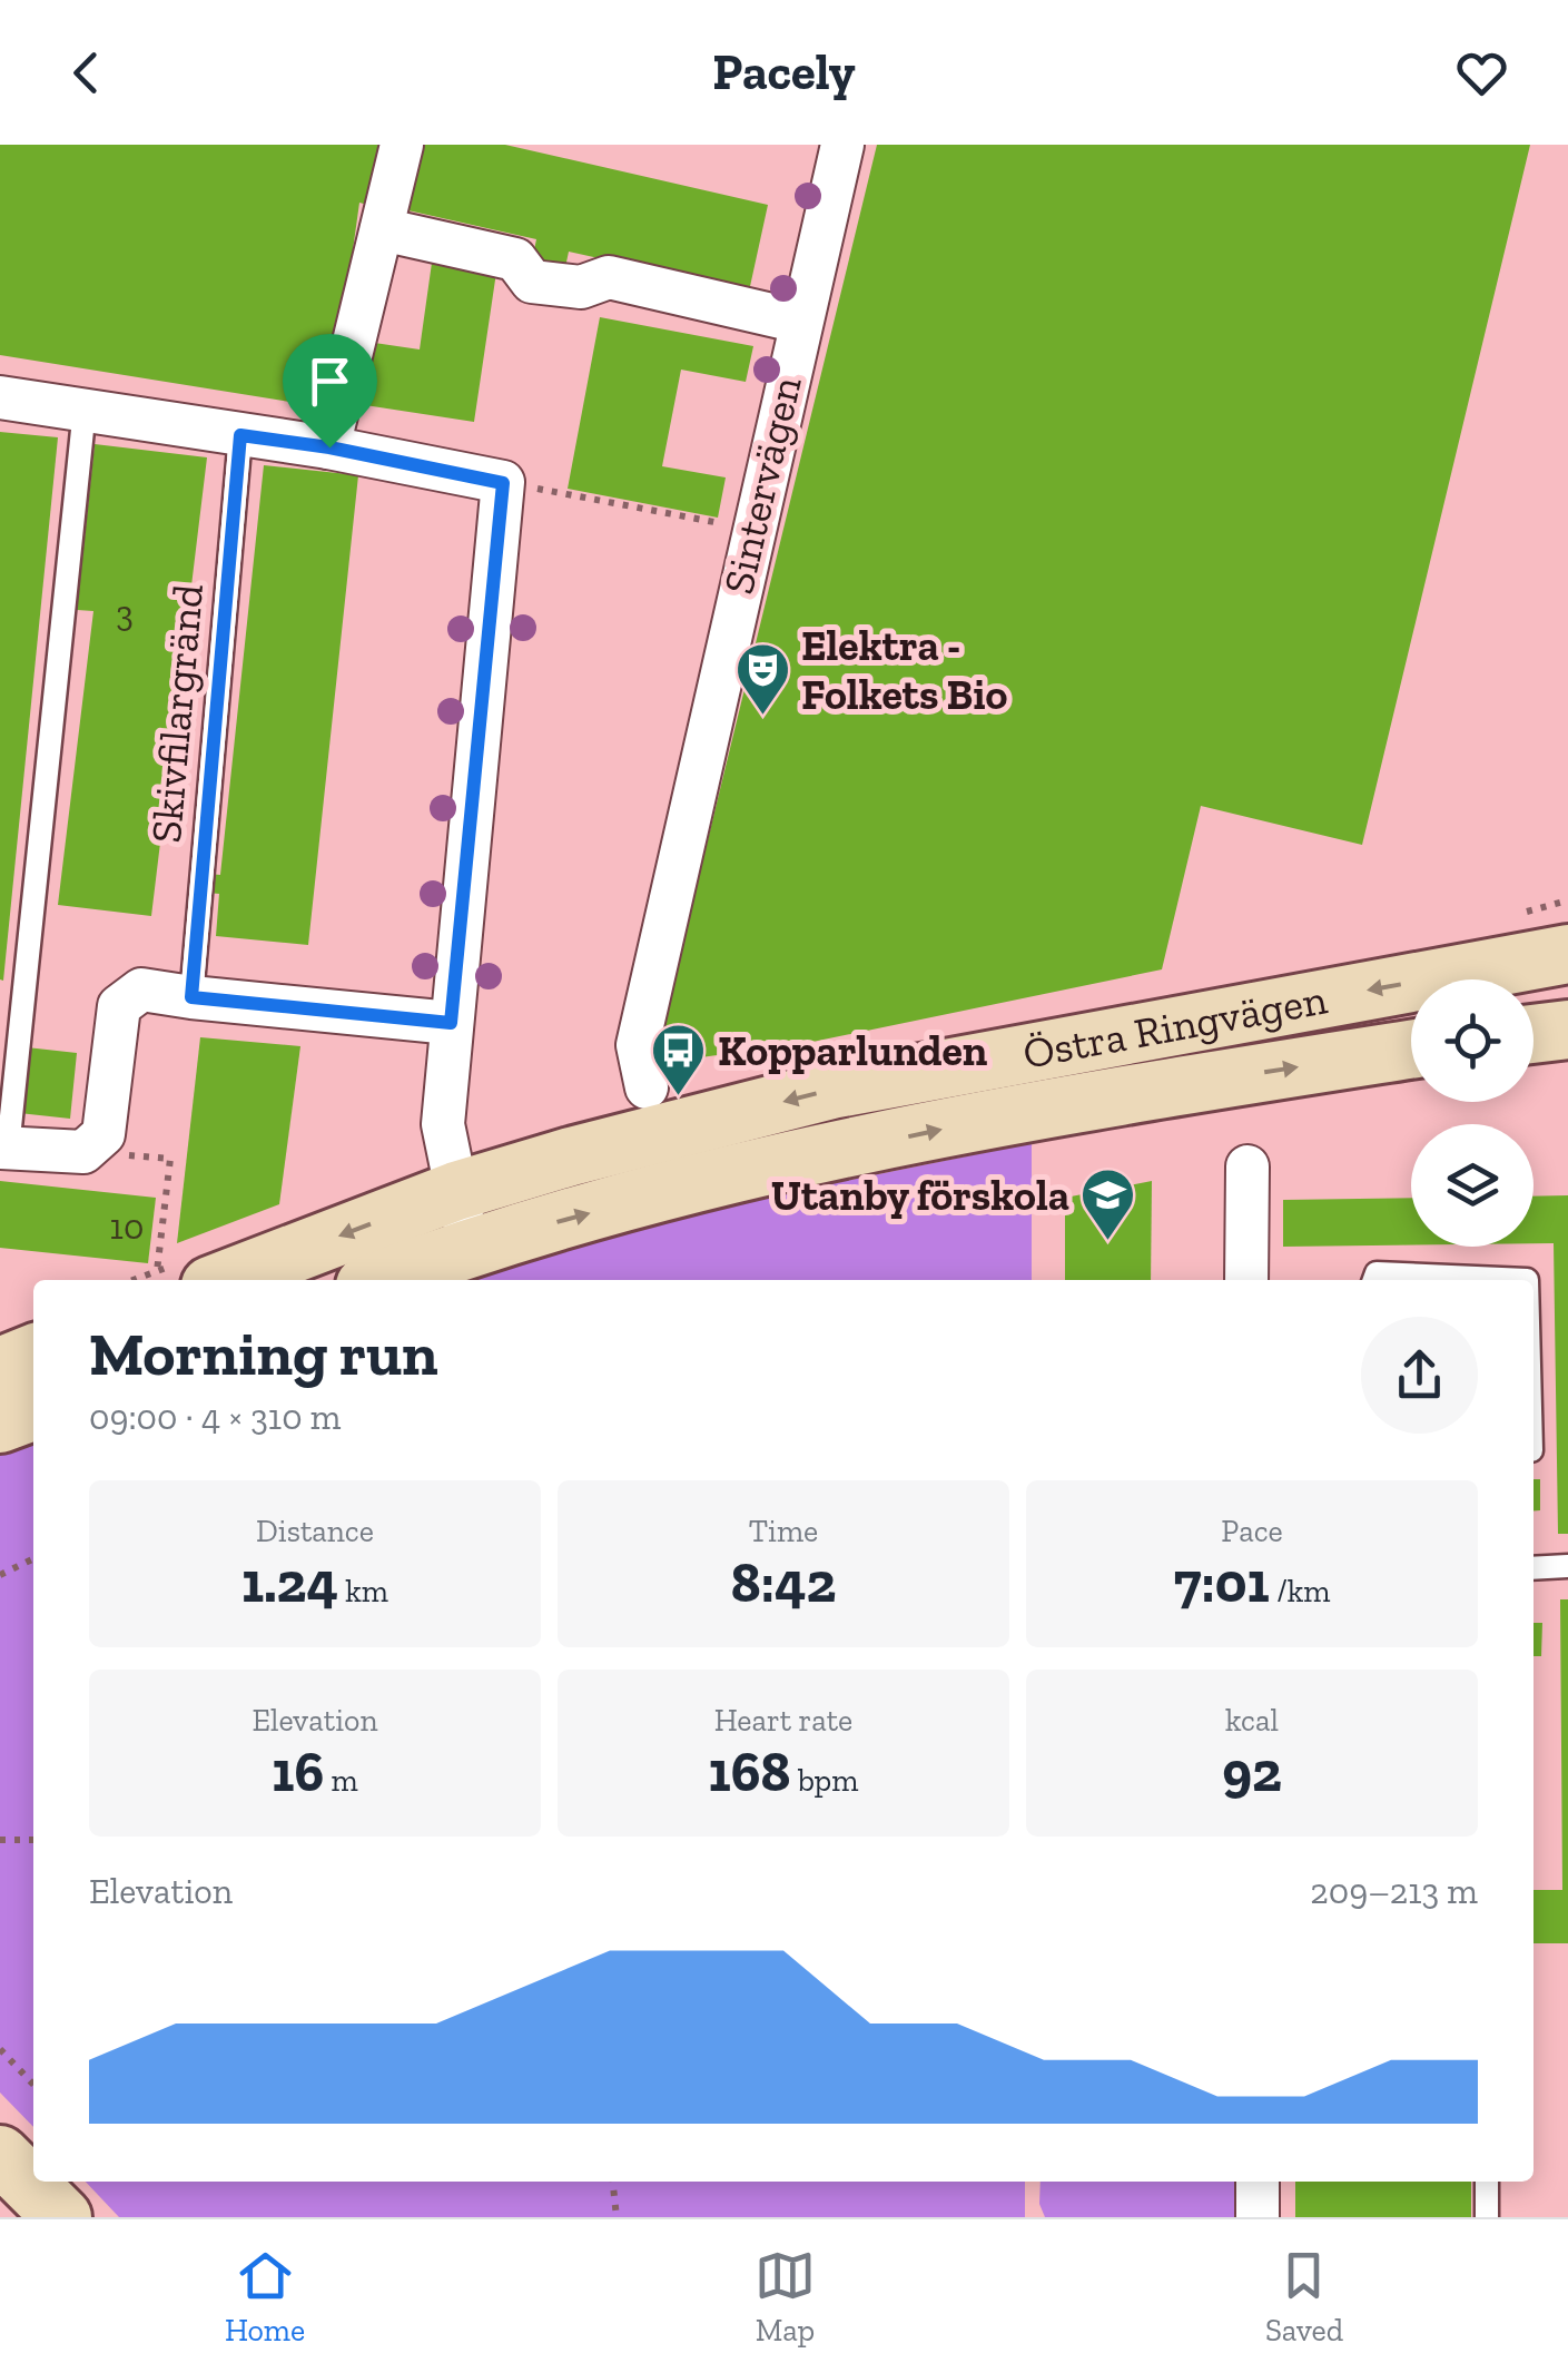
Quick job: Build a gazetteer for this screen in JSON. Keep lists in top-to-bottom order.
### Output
{
  "streets": {
    "main road": ["Östra Ringvägen"],
    "street": ["Sintervägen"],
    "lane": ["Skivfilargränd"]
  },
  "places": {
    "theatre": ["Elektra - Folkets Bio"],
    "bus stop": ["Kopparlunden"],
    "school or university": ["Utanby förskola"]
  },
  "house_numbers": ["3", "10"],
  "page": {
    "header": "Pacely",
    "heading": ["Morning run", "09:00 · 4 × 310 m"],
    "stats": [
      ["Distance", "1.24 km"],
      ["Time", "8:42"],
      ["Pace", "7:01 /km"],
      ["Elevation", "16 m"],
      ["Heart rate", "168 bpm"],
      ["kcal", "92"]
    ],
    "chart": ["Elevation", "209–213 m"],
    "tabs": ["Home", "Map", "Saved"]
  }
}
